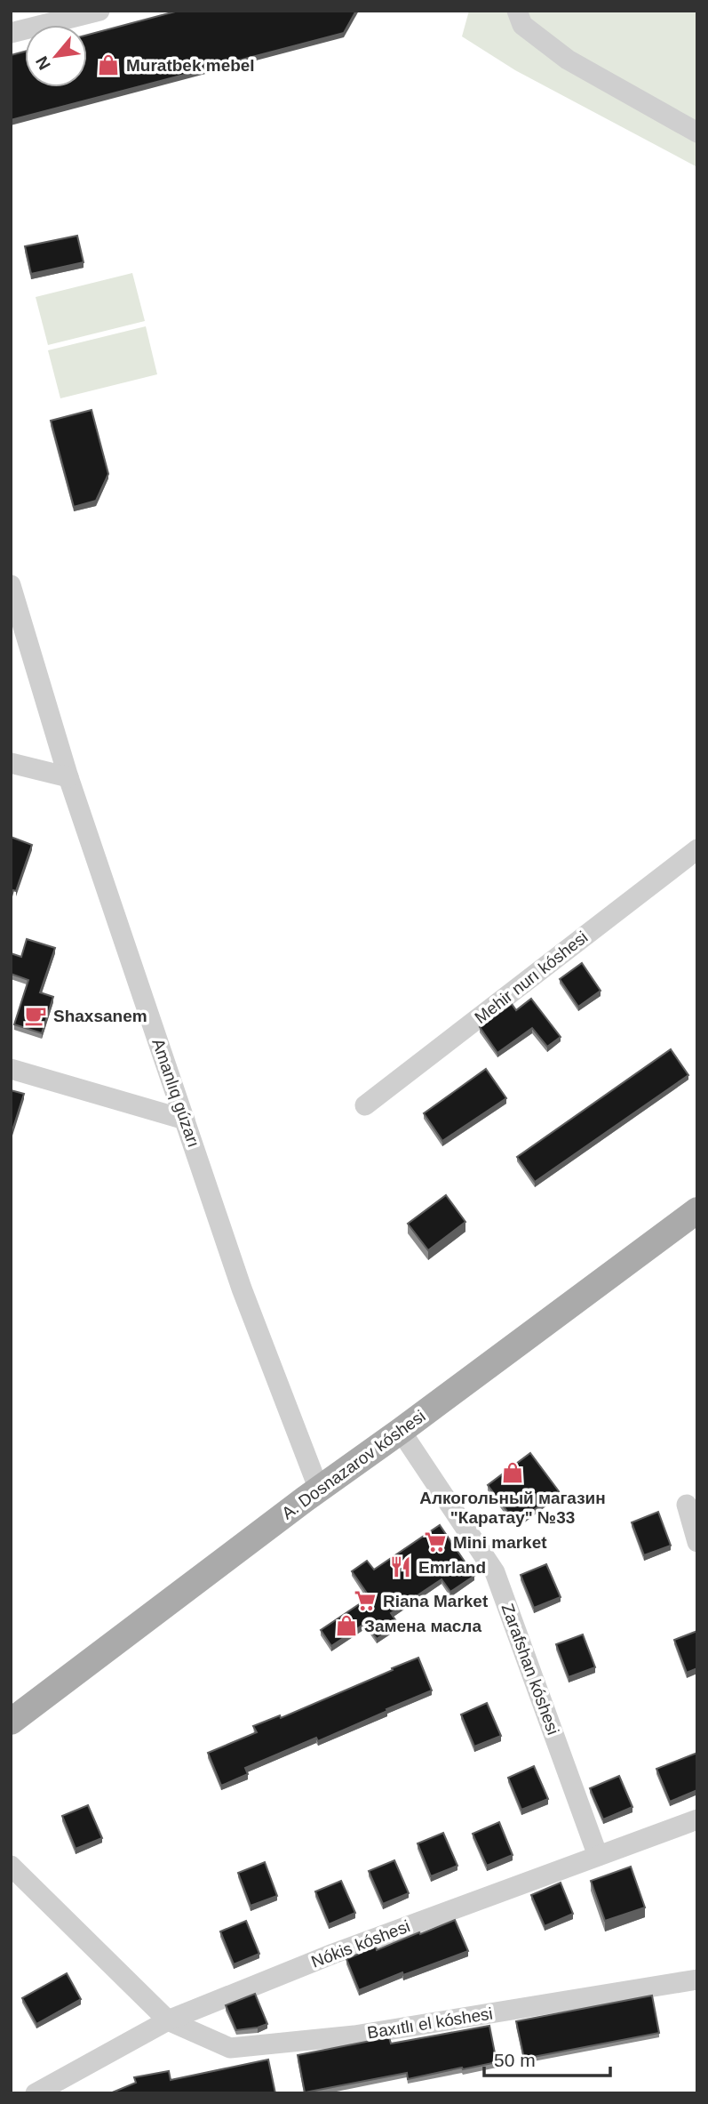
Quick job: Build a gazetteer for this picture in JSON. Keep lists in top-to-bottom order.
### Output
{
  "streets": {
    "main road": ["A. Dosnazarov kóshesi"],
    "street": [
      "Mehir nurı kóshesi",
      "Amanlıq gúzarı",
      "Zarafshan kóshesi",
      "Nókis kóshesi",
      "Baxıtlı el kóshesi"
    ]
  },
  "crossings": [
    ["Amanlıq gúzarı", "A. Dosnazarov kóshesi"],
    ["A. Dosnazarov kóshesi", "Zarafshan kóshesi"],
    ["Zarafshan kóshesi", "Nókis kóshesi"],
    ["Nókis kóshesi", "Baxıtlı el kóshesi"]
  ],
  "places": {
    "shop": ["Muratbek mebel", "Алкогольный магазин \"Каратау\" №33", "Замена масла"],
    "cafe": ["Shaxsanem"],
    "supermarket": ["Mini market", "Riana Market"],
    "restaurant": ["Emrland"]
  },
  "scale_bar": "50 m",
  "north": "bottom left"
}
